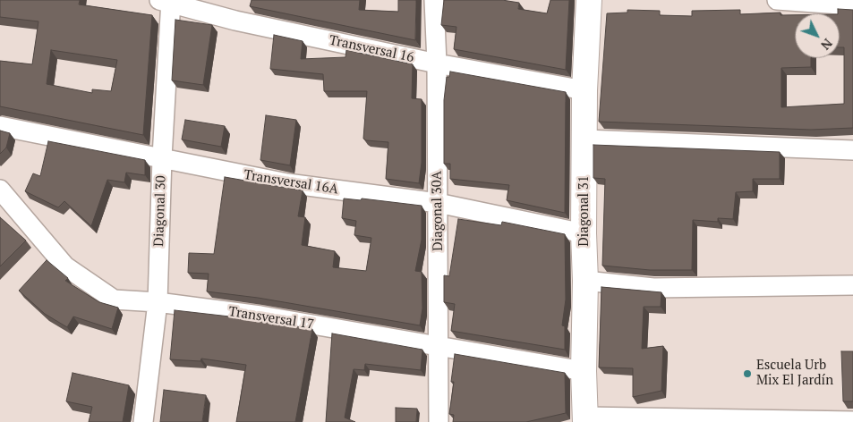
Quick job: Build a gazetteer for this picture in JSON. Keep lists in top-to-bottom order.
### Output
{
  "streets": {
    "street": [
      "Transversal 16",
      "Transversal 16A",
      "Diagonal 30",
      "Diagonal 30A",
      "Diagonal 31",
      "Transversal 17"
    ]
  },
  "crossings": [
    ["Transversal 16", "Diagonal 30"],
    ["Transversal 16", "Diagonal 30A"],
    ["Transversal 16", "Diagonal 31"],
    ["Transversal 16A", "Diagonal 30"],
    ["Transversal 16A", "Diagonal 30A"],
    ["Transversal 16A", "Diagonal 31"],
    ["Diagonal 30", "Transversal 17"],
    ["Diagonal 30A", "Transversal 17"],
    ["Diagonal 31", "Transversal 17"]
  ],
  "places": ["Escuela Urb Mix El Jardín"],
  "north": "bottom right"
}
